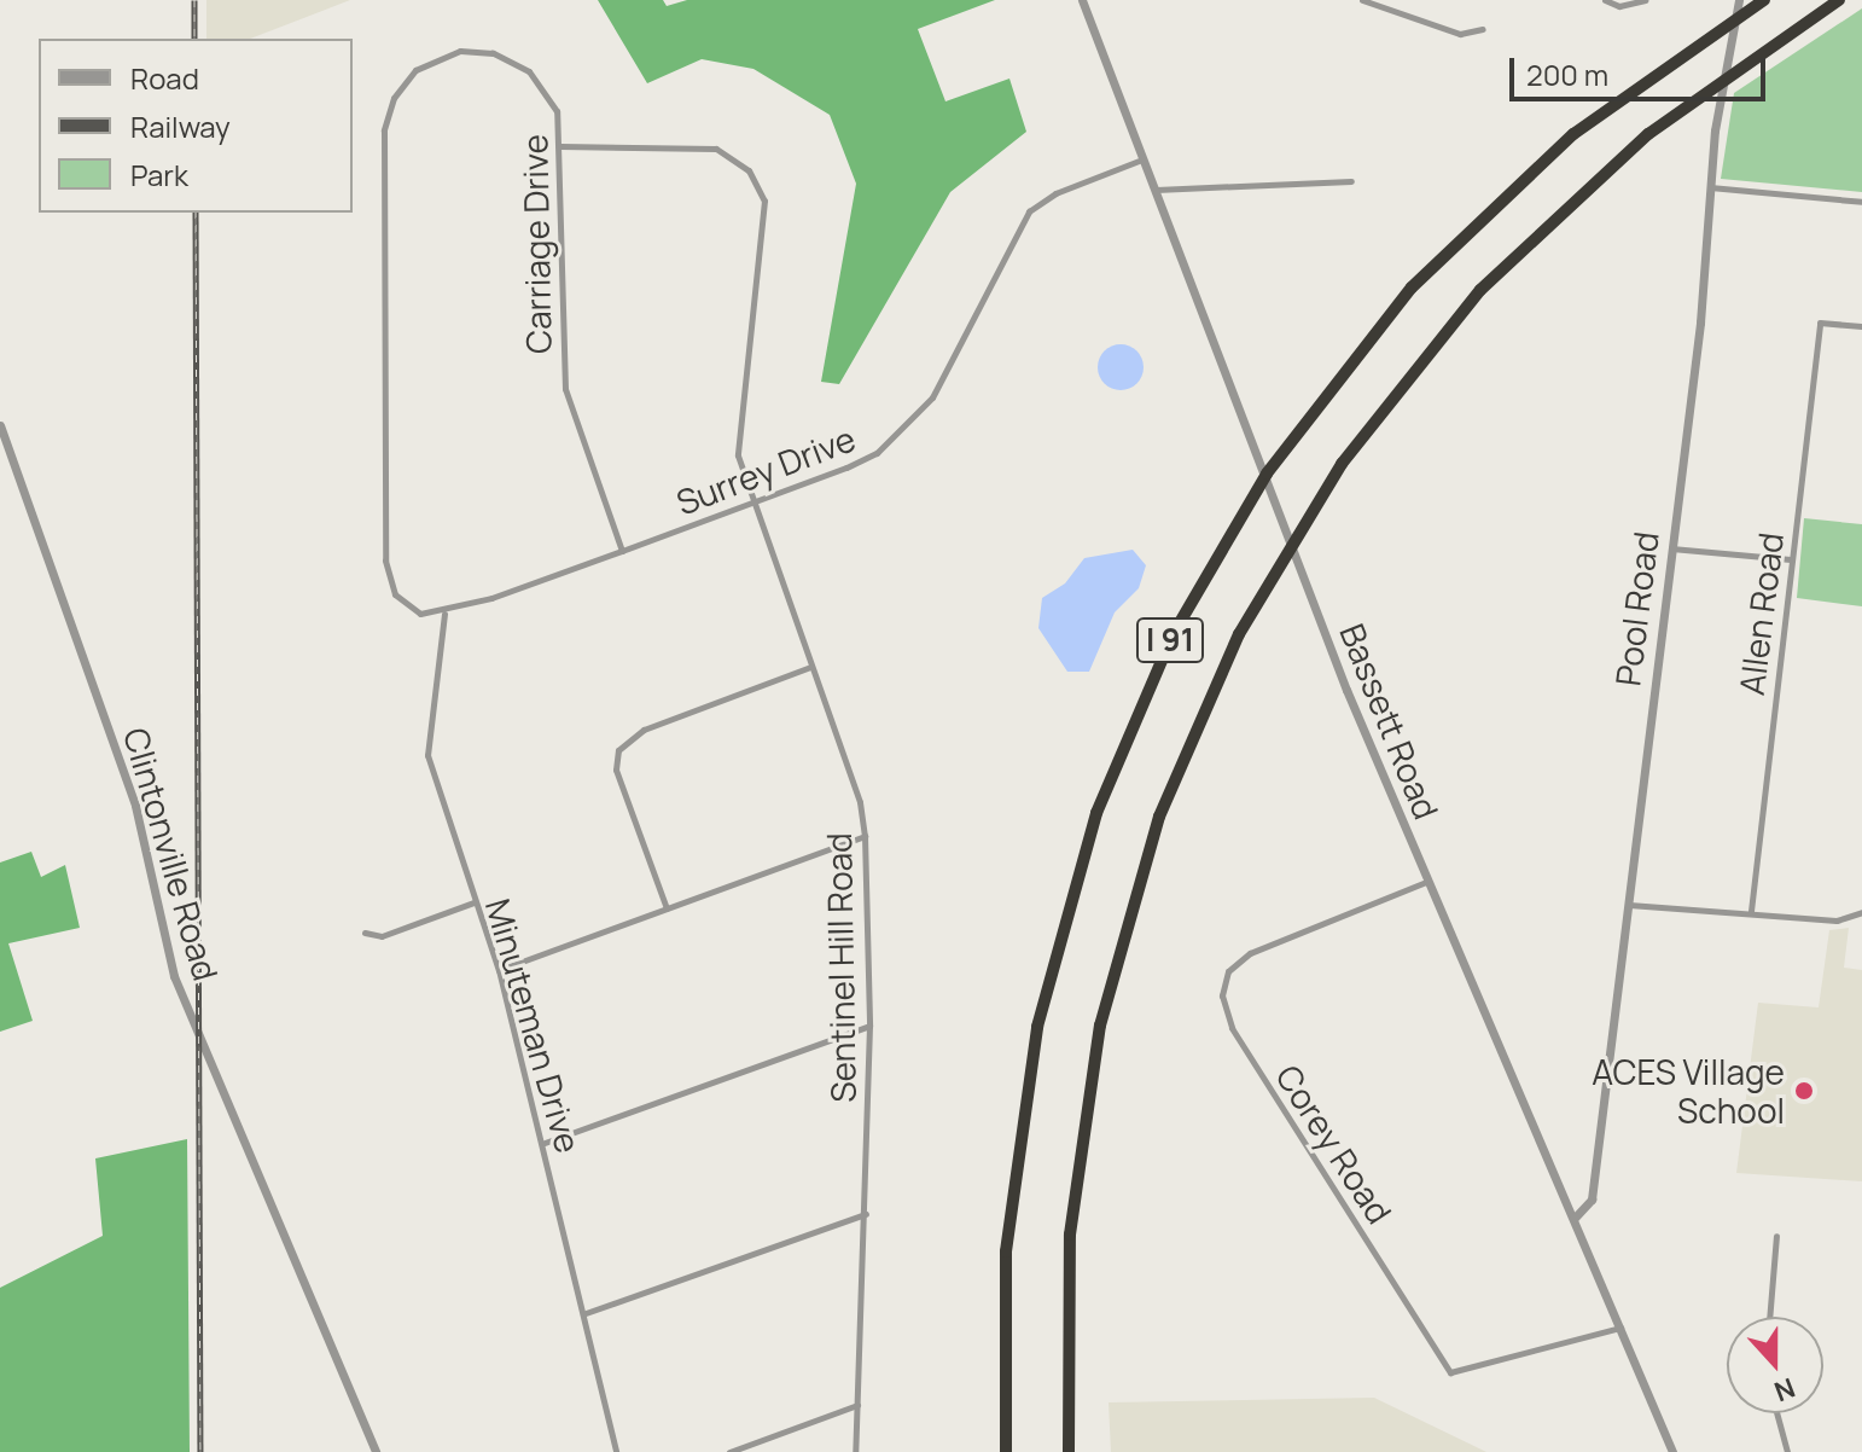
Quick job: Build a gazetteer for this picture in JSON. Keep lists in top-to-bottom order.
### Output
{
  "streets": {
    "highway": ["I 91"],
    "street": [
      "Carriage Drive",
      "Surrey Drive",
      "Pool Road",
      "Allen Road",
      "Bassett Road",
      "Clintonville Road",
      "Sentinel Hill Road",
      "Minuteman Drive",
      "Corey Road"
    ]
  },
  "crossings": [
    ["Carriage Drive", "Surrey Drive"],
    ["Carriage Drive", "Sentinel Hill Road"],
    ["Carriage Drive", "Minuteman Drive"],
    ["Surrey Drive", "Bassett Road"],
    ["Surrey Drive", "Sentinel Hill Road"],
    ["Surrey Drive", "Minuteman Drive"],
    ["Pool Road", "I 91"],
    ["Pool Road", "Bassett Road"],
    ["Bassett Road", "Corey Road"]
  ],
  "places": ["ACES Village School"],
  "legend": ["Road", "Railway", "Park"],
  "scale_bar": "200 m",
  "north": "bottom"
}
